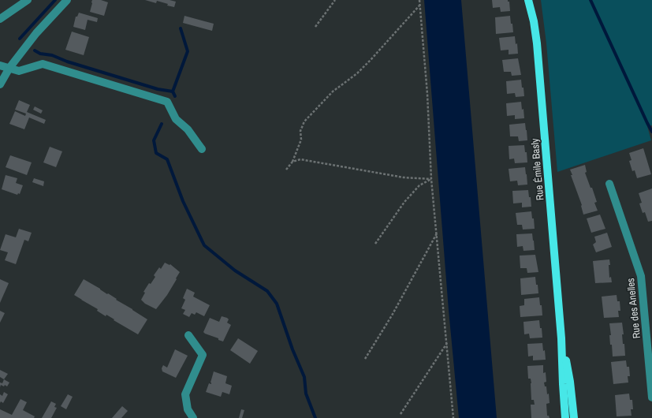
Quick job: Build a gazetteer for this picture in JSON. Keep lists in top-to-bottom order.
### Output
{
  "streets": {
    "main road": ["Rue Émile Basly"],
    "street": ["Rue des Anelles"]
  }
}
